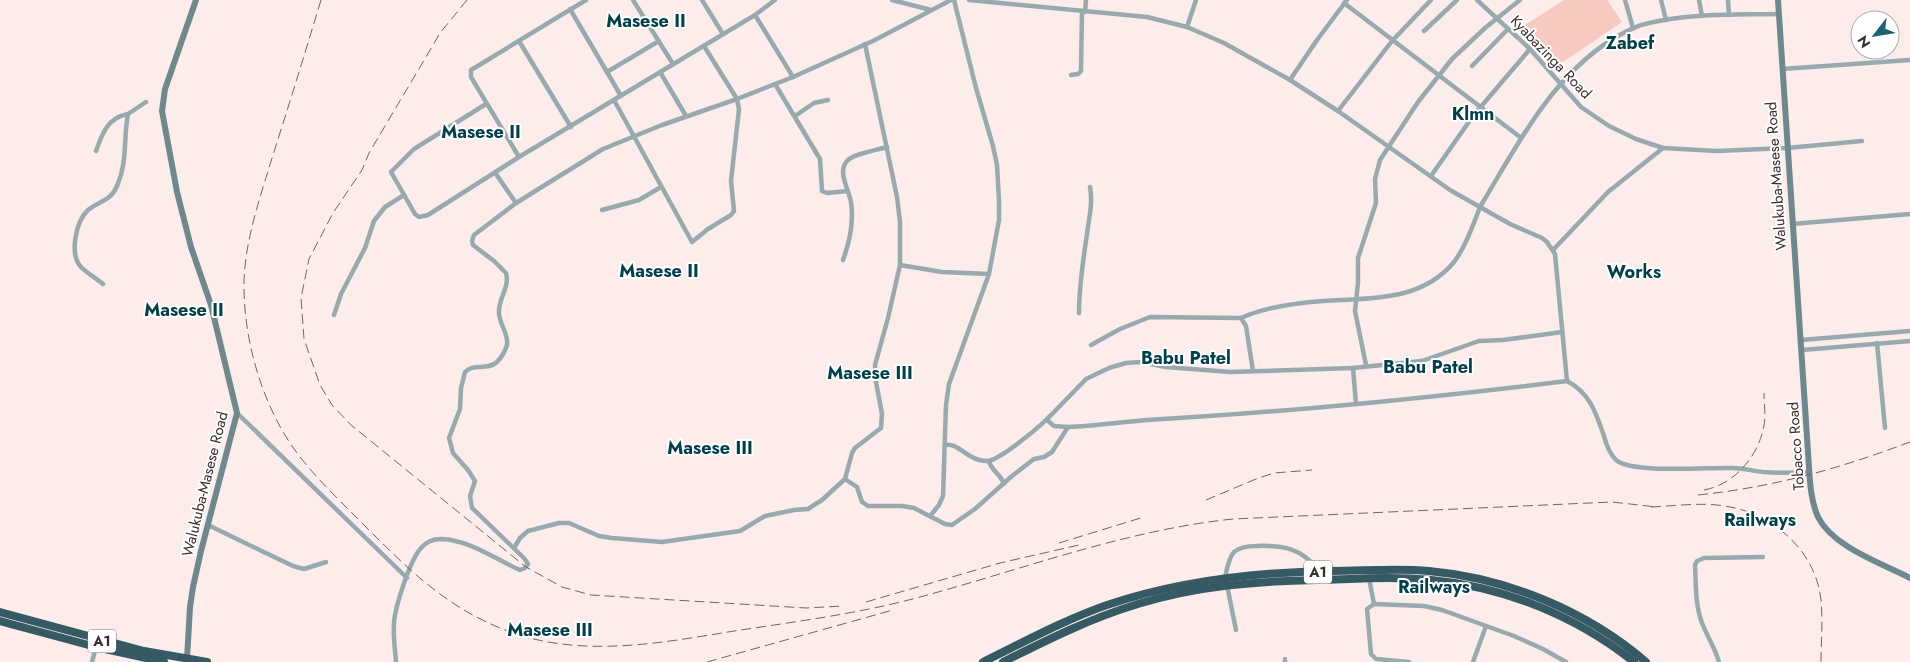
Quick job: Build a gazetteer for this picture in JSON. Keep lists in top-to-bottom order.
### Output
{
  "streets": {
    "highway": ["A1"],
    "street": ["Kyabazinga Road", "Walukuba-Masese Road", "Tobacco Road"]
  },
  "crossings": [
    ["Kyabazinga Road", "Walukuba-Masese Road"],
    ["Walukuba-Masese Road", "Tobacco Road"],
    ["Walukuba-Masese Road", "A1"]
  ],
  "districts": [
    "Masese II",
    "Zabef",
    "Klmn",
    "Masese II",
    "Masese II",
    "Works",
    "Masese II",
    "Babu Patel",
    "Babu Patel",
    "Masese III",
    "Masese III",
    "Railways",
    "Railways",
    "Masese III"
  ],
  "north": "bottom left"
}
